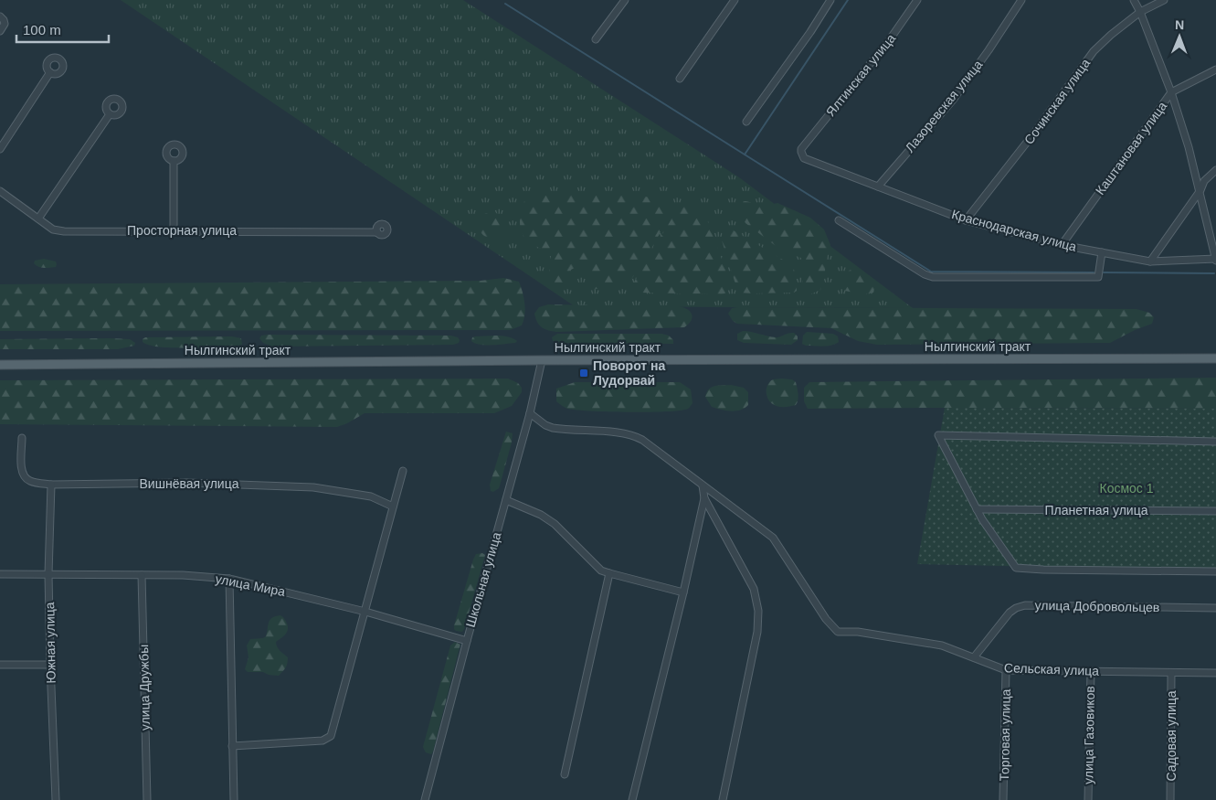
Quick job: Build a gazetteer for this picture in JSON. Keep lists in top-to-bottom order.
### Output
{
  "streets": {
    "main road": ["Нылгинский тракт"],
    "street": [
      "Ялтинская улица",
      "Сочинская улица",
      "Лазоревская улица",
      "Каштановая улица",
      "Просторная улица",
      "Краснодарская улица",
      "Вишнёвая улица",
      "Планетная улица",
      "Школьная улица",
      "улица Мира",
      "улица Добровольцев",
      "Южная улица",
      "Сельская улица",
      "улица Дружбы",
      "Торговая улица",
      "улица Газовиков",
      "Садовая улица"
    ]
  },
  "crossings": [
    ["Ялтинская улица", "Краснодарская улица"],
    ["Сочинская улица", "Краснодарская улица"],
    ["Лазоревская улица", "Краснодарская улица"],
    ["Каштановая улица", "Краснодарская улица"],
    ["Нылгинский тракт", "Школьная улица"],
    ["Вишнёвая улица", "Южная улица"],
    ["Школьная улица", "улица Мира"],
    ["улица Мира", "Южная улица"],
    ["улица Мира", "улица Дружбы"],
    ["улица Добровольцев", "Сельская улица"],
    ["Сельская улица", "Торговая улица"],
    ["Сельская улица", "улица Газовиков"],
    ["Сельская улица", "Садовая улица"]
  ],
  "parks": ["Космос 1"],
  "places": {
    "transit": ["Поворот на Лудорвай"]
  },
  "scale_bar": "100 m",
  "north": "top"
}
